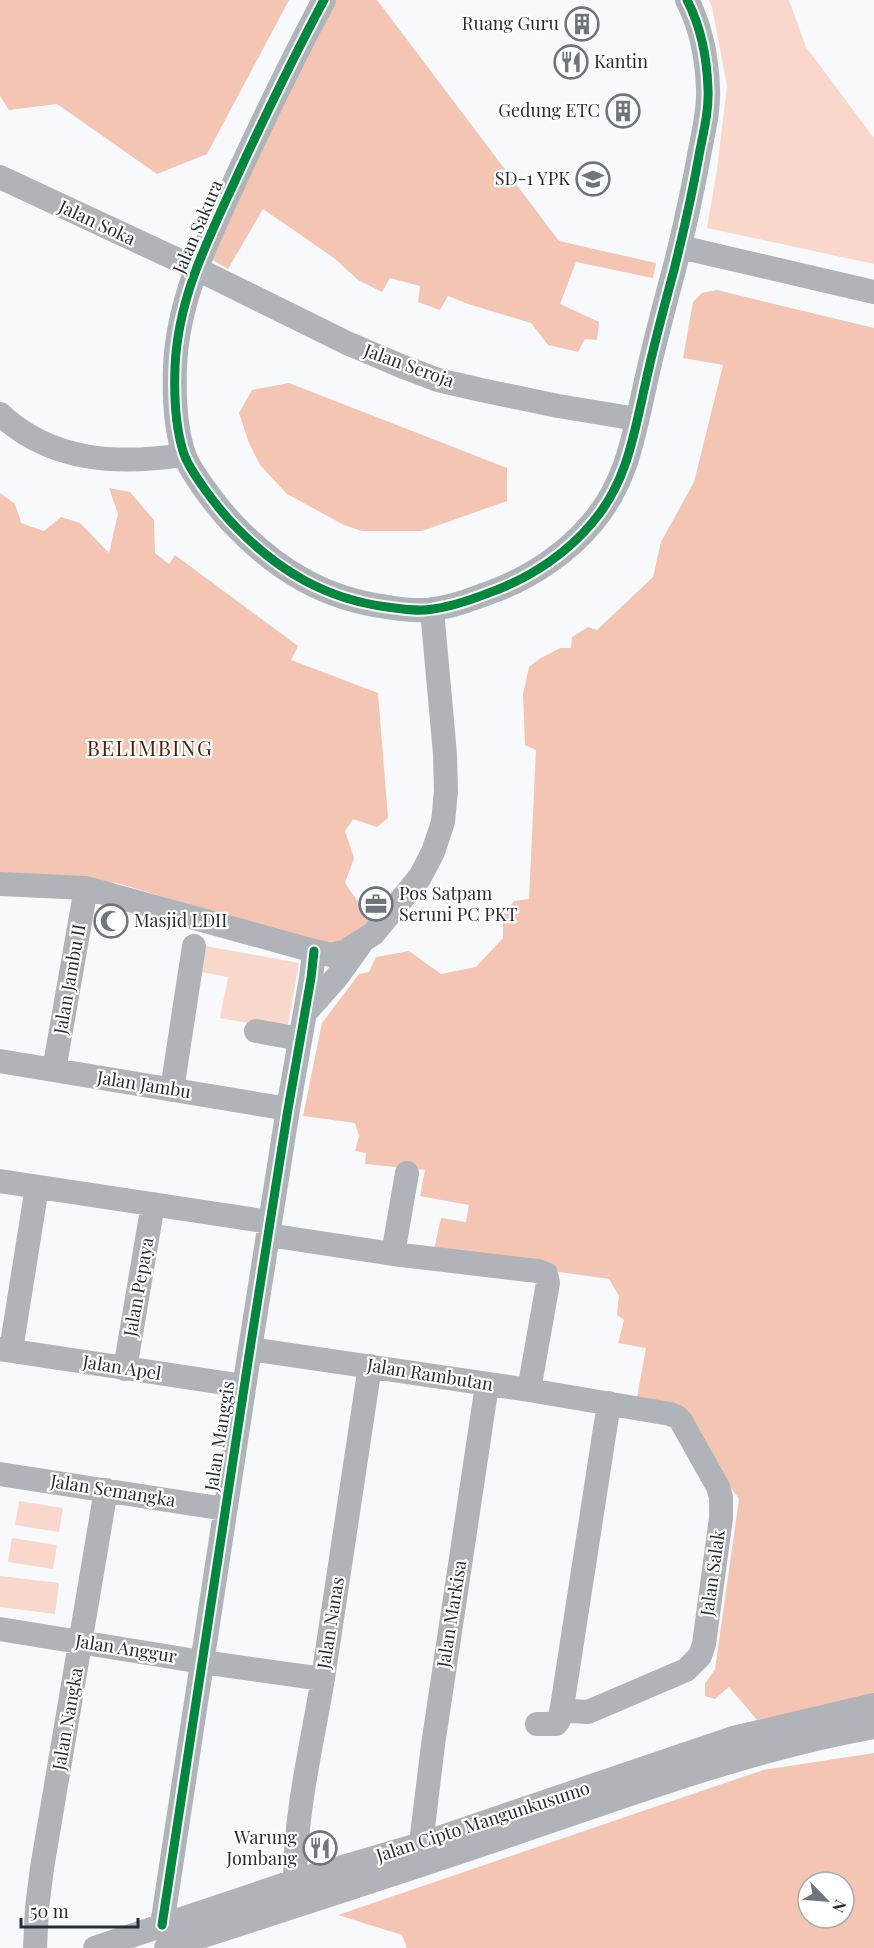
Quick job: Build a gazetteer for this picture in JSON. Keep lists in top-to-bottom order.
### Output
{
  "streets": {
    "street": [
      "Jalan Soka",
      "Jalan Sakura",
      "Jalan Seroja",
      "Jalan Jambu II",
      "Jalan Jambu",
      "Jalan Pepaya",
      "Jalan Apel",
      "Jalan Rambutan",
      "Jalan Manggis",
      "Jalan Semangka",
      "Jalan Salak",
      "Jalan Markisa",
      "Jalan Nanas",
      "Jalan Anggur",
      "Jalan Nangka",
      "Jalan Cipto Mangunkusumo"
    ]
  },
  "crossings": [
    ["Jalan Soka", "Jalan Sakura"],
    ["Jalan Soka", "Jalan Seroja"],
    ["Jalan Sakura", "Jalan Seroja"],
    ["Jalan Jambu II", "Jalan Jambu"],
    ["Jalan Jambu", "Jalan Manggis"],
    ["Jalan Pepaya", "Jalan Apel"],
    ["Jalan Apel", "Jalan Manggis"],
    ["Jalan Rambutan", "Jalan Manggis"],
    ["Jalan Rambutan", "Jalan Salak"],
    ["Jalan Rambutan", "Jalan Markisa"],
    ["Jalan Rambutan", "Jalan Nanas"],
    ["Jalan Manggis", "Jalan Semangka"],
    ["Jalan Manggis", "Jalan Anggur"],
    ["Jalan Manggis", "Jalan Cipto Mangunkusumo"],
    ["Jalan Semangka", "Jalan Nangka"],
    ["Jalan Markisa", "Jalan Cipto Mangunkusumo"],
    ["Jalan Nanas", "Jalan Anggur"],
    ["Jalan Nanas", "Jalan Cipto Mangunkusumo"],
    ["Jalan Anggur", "Jalan Nangka"]
  ],
  "districts": ["BELIMBING"],
  "places": {
    "building": ["Ruang Guru", "Gedung ETC"],
    "restaurant": ["Kantin", "Warung Jombang"],
    "school or university": ["SD-1 YPK"],
    "office": ["Pos Satpam Seruni PC PKT"],
    "mosque": ["Masjid LDII"]
  },
  "scale_bar": "50 m",
  "north": "bottom right"
}
